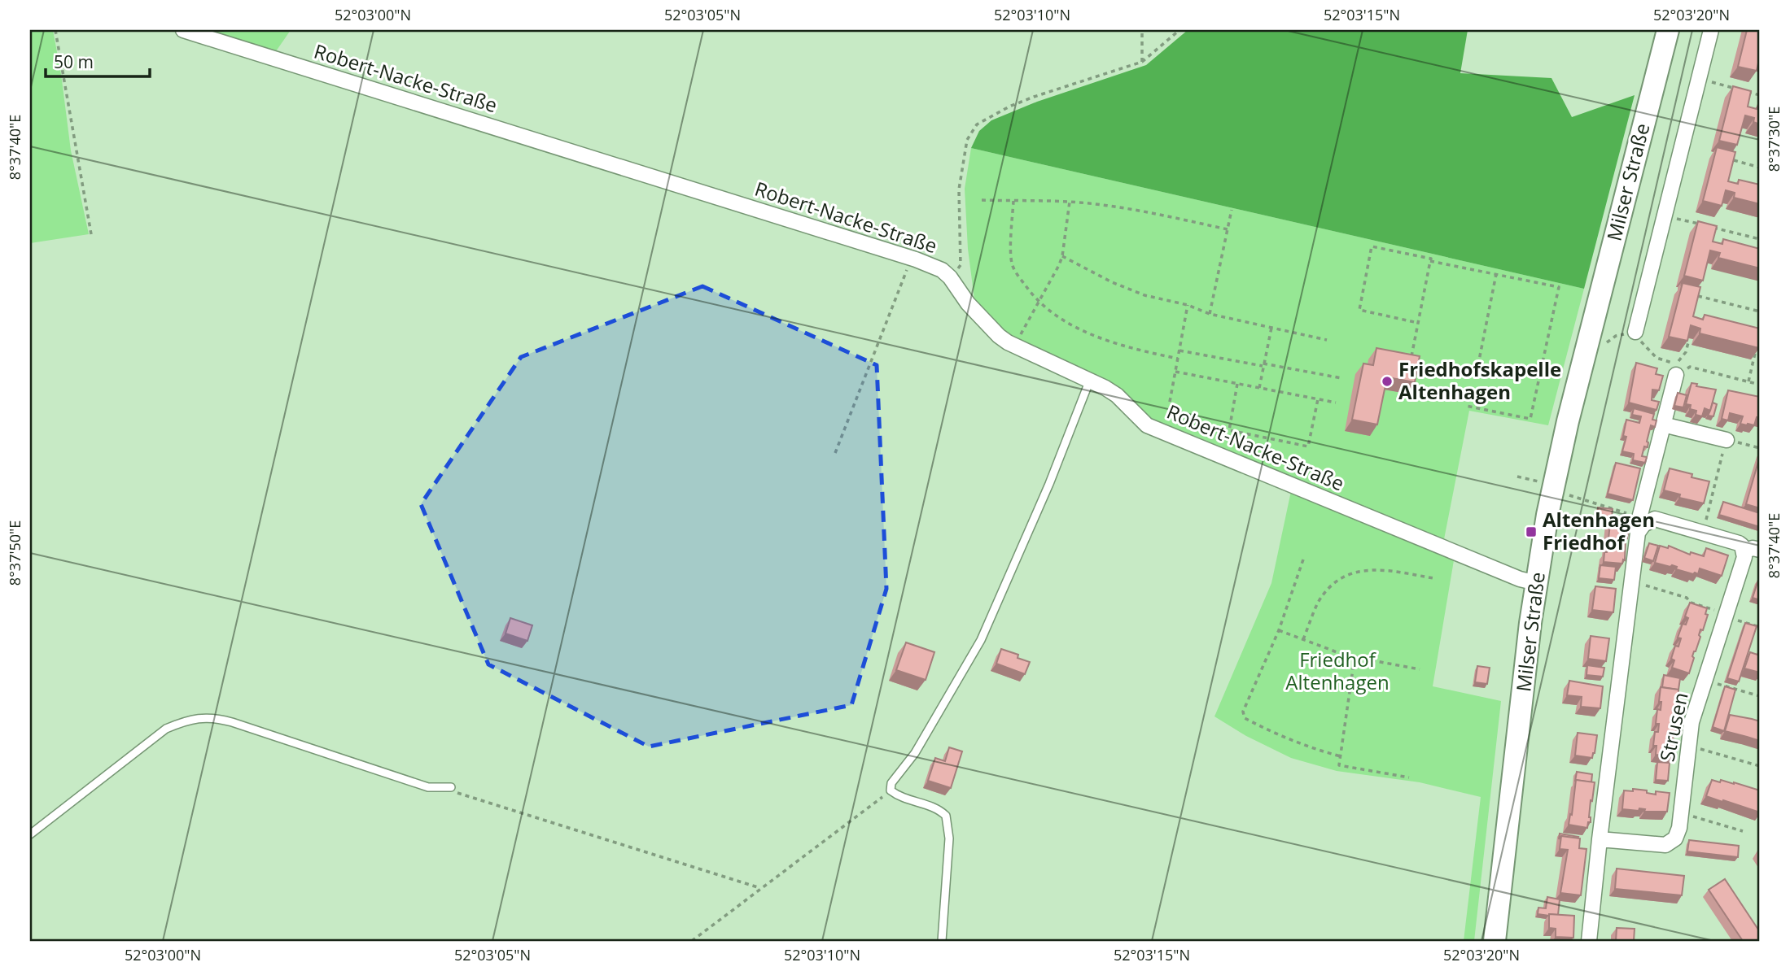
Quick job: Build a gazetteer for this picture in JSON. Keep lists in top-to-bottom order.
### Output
{
  "streets": {
    "main road": ["Milser Straße"],
    "street": ["Robert-Nacke-Straße", "Strusen"]
  },
  "crossings": [
    ["Robert-Nacke-Straße", "Milser Straße"]
  ],
  "parks": ["Friedhof Altenhagen"],
  "places": {
    "other": ["Friedhofskapelle Altenhagen"],
    "transit": ["Altenhagen Friedhof"]
  },
  "scale_bar": "50 m",
  "coordinates": [
    "52°03'00\"N",
    "52°03'05\"N",
    "52°03'10\"N",
    "52°03'15\"N",
    "52°03'20\"N",
    "8°37'30\"E",
    "8°37'40\"E",
    "8°37'50\"E"
  ]
}
